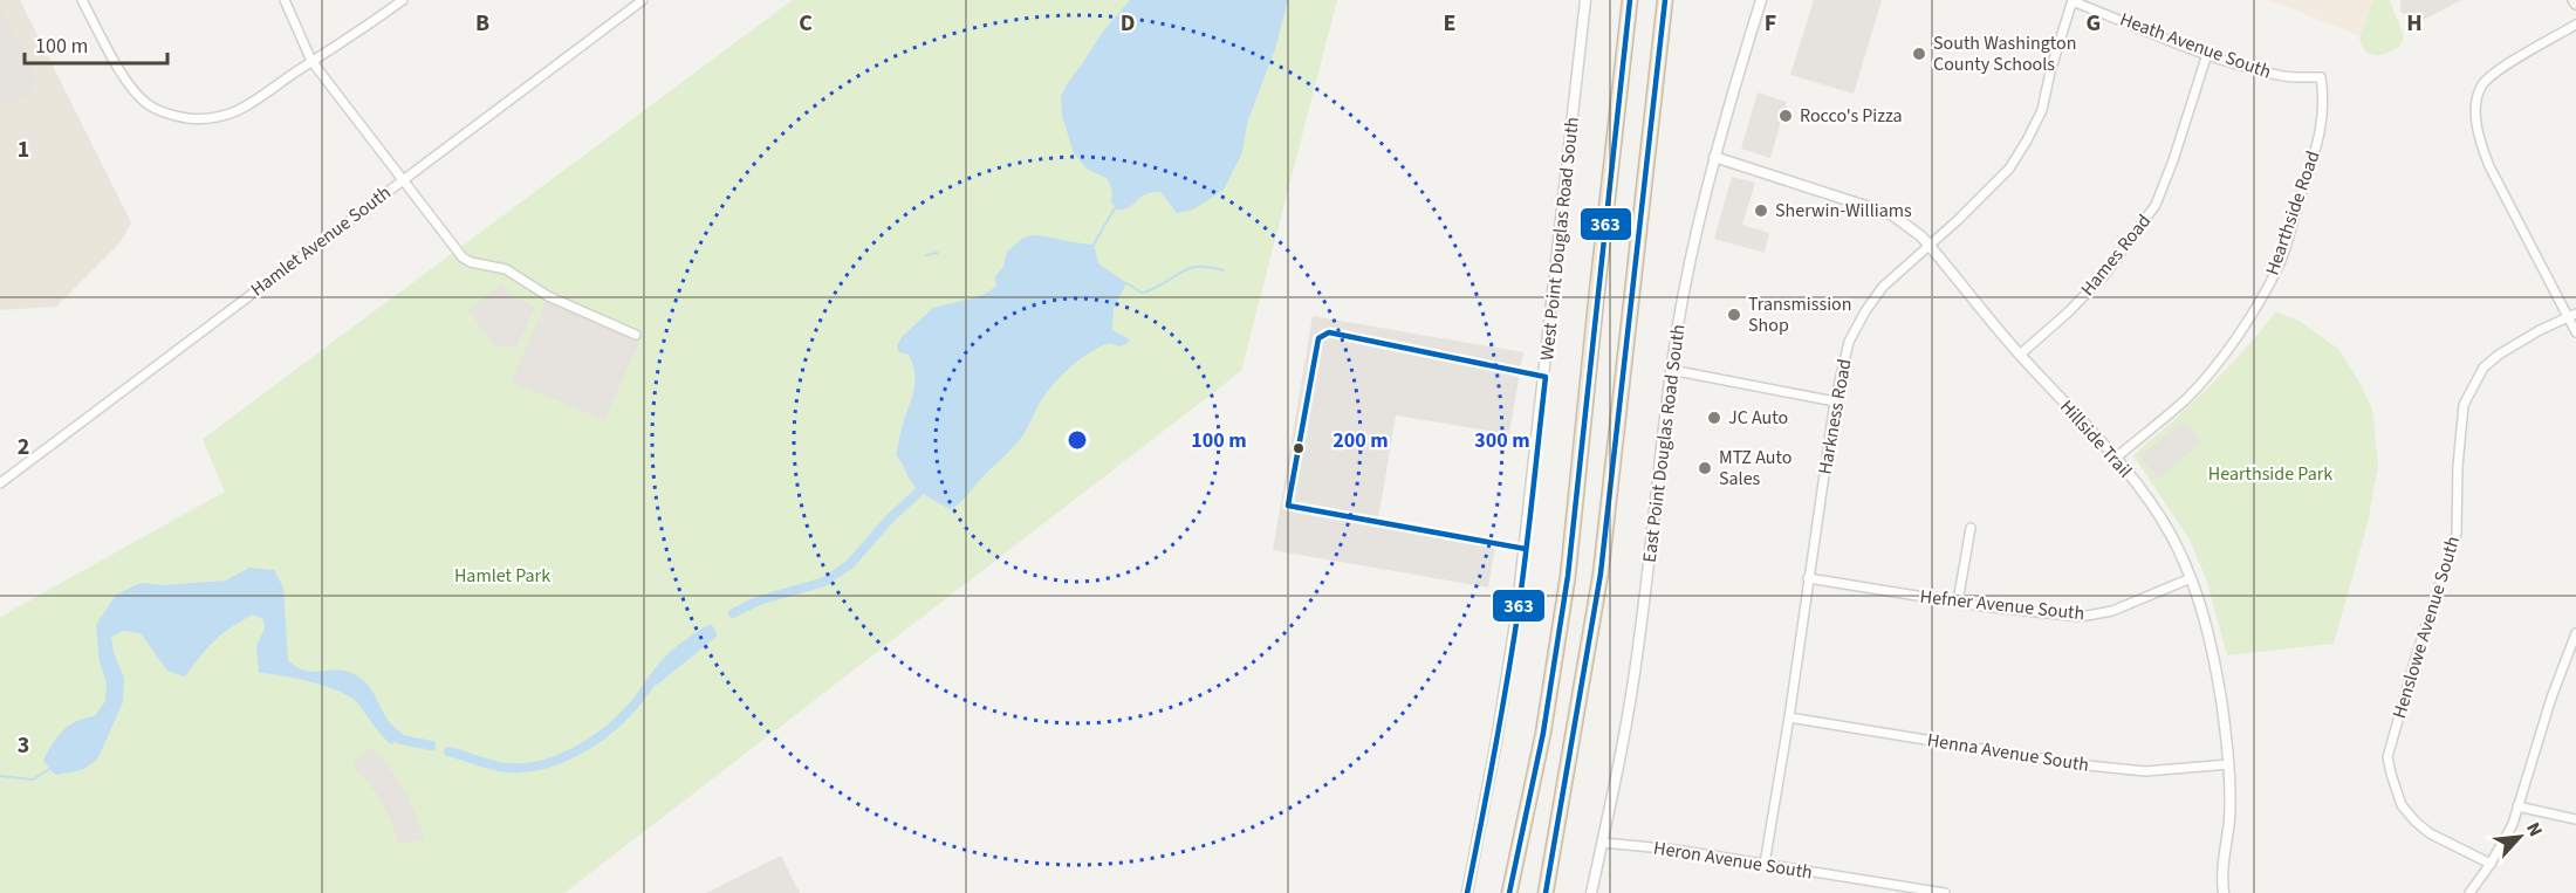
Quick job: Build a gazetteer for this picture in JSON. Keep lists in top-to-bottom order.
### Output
{
  "streets": {
    "street": [
      "Heath Avenue South",
      "Hearthside Road",
      "West Point Douglas Road South",
      "Hamlet Avenue South",
      "Hames Road",
      "Harkness Road",
      "Hillside Trail",
      "East Point Douglas Road South",
      "Hefner Avenue South",
      "Henslowe Avenue South",
      "Henna Avenue South",
      "Heron Avenue South"
    ]
  },
  "crossings": [
    ["Heath Avenue South", "Hearthside Road"],
    ["Heath Avenue South", "Hames Road"],
    ["Heath Avenue South", "Harkness Road"],
    ["Hearthside Road", "Hillside Trail"],
    ["Hames Road", "Hillside Trail"],
    ["Harkness Road", "Hillside Trail"],
    ["Harkness Road", "Hefner Avenue South"],
    ["Harkness Road", "Henna Avenue South"],
    ["Harkness Road", "Heron Avenue South"],
    ["Hillside Trail", "East Point Douglas Road South"],
    ["Hillside Trail", "Hefner Avenue South"],
    ["Hillside Trail", "Henna Avenue South"],
    ["East Point Douglas Road South", "Heron Avenue South"]
  ],
  "parks": ["Hearthside Park", "Hamlet Park"],
  "places": [
    "South Washington County Schools",
    "Rocco's Pizza",
    "Sherwin-Williams",
    "Transmission Shop",
    "JC Auto",
    "MTZ Auto Sales"
  ],
  "lines": ["transit line 363"],
  "scale_bar": "100 m",
  "north": "top right",
  "grid": {
    "columns": [
      "B",
      "C",
      "D",
      "E",
      "F",
      "G",
      "H"
    ],
    "rows": ["1", "2", "3"]
  },
  "rings": ["100 m", "200 m", "300 m"]
}
